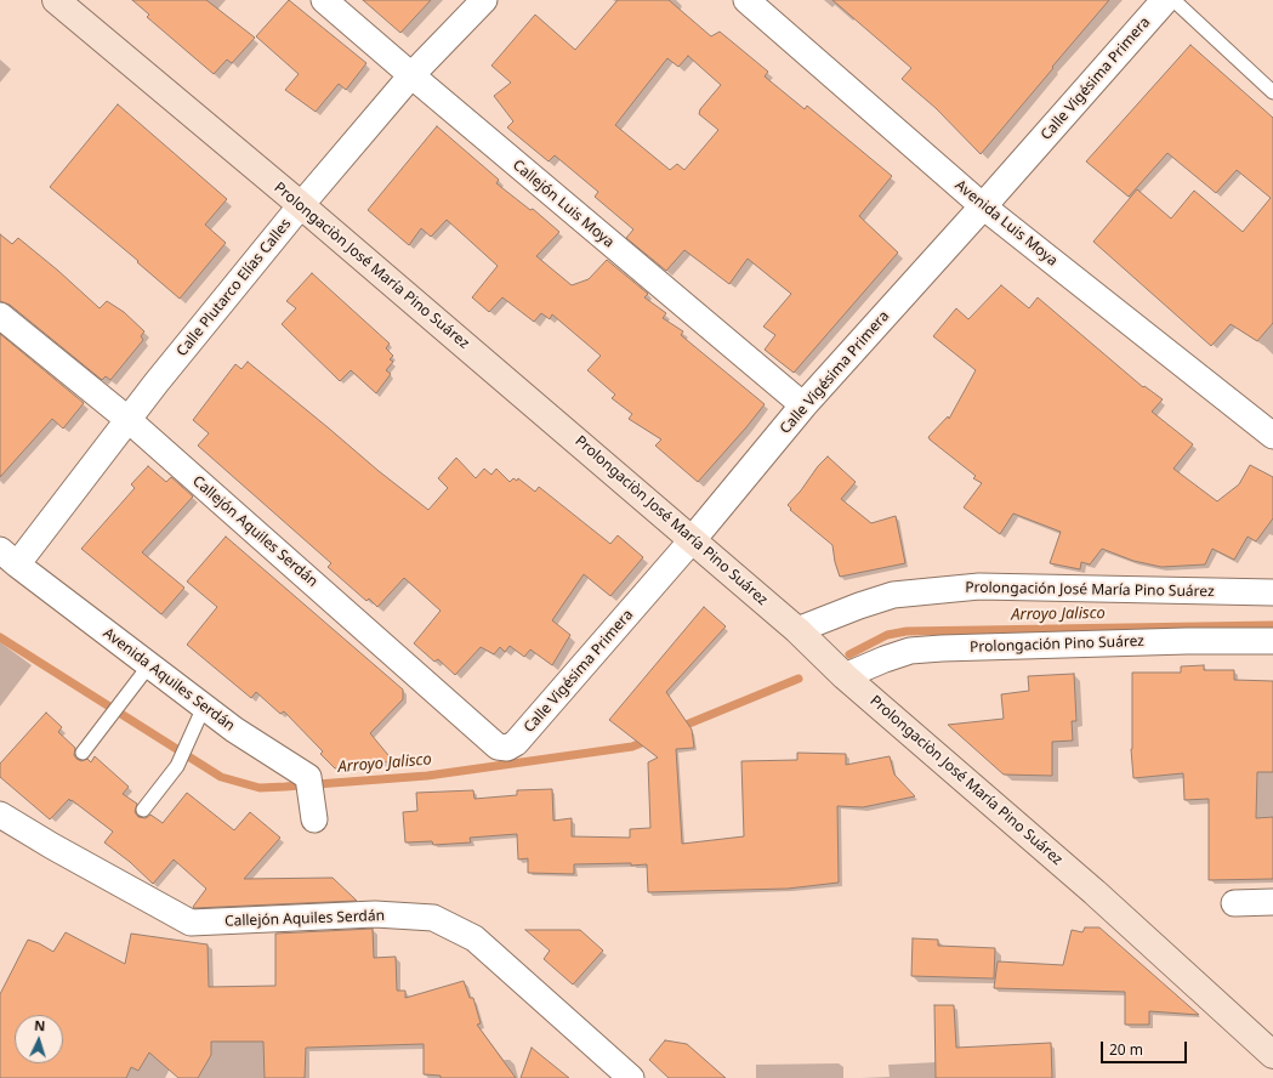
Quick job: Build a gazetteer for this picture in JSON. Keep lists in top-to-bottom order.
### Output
{
  "streets": {
    "main road": ["Prolongaciòn José María Pino Suárez"],
    "street": [
      "Calle Vigésima Primera",
      "Callejón Luis Moya",
      "Avenida Luis Moya",
      "Calle Plutarco Elías Calles",
      "Callejón Aquiles Serdán",
      "Prolongación José María Pino Suárez",
      "Prolongación Pino Suárez",
      "Avenida Aquiles Serdán"
    ]
  },
  "crossings": [
    ["Calle Vigésima Primera", "Callejón Luis Moya"],
    ["Calle Vigésima Primera", "Avenida Luis Moya"],
    ["Calle Vigésima Primera", "Prolongaciòn José María Pino Suárez"],
    ["Calle Vigésima Primera", "Callejón Aquiles Serdán"],
    ["Callejón Luis Moya", "Calle Plutarco Elías Calles"],
    ["Prolongaciòn José María Pino Suárez", "Calle Plutarco Elías Calles"],
    ["Prolongaciòn José María Pino Suárez", "Prolongación José María Pino Suárez"],
    ["Prolongaciòn José María Pino Suárez", "Prolongación Pino Suárez"],
    ["Calle Plutarco Elías Calles", "Callejón Aquiles Serdán"],
    ["Calle Plutarco Elías Calles", "Avenida Aquiles Serdán"]
  ],
  "water": ["Arroyo Jalisco"],
  "scale_bar": "20 m",
  "north": "top"
}
